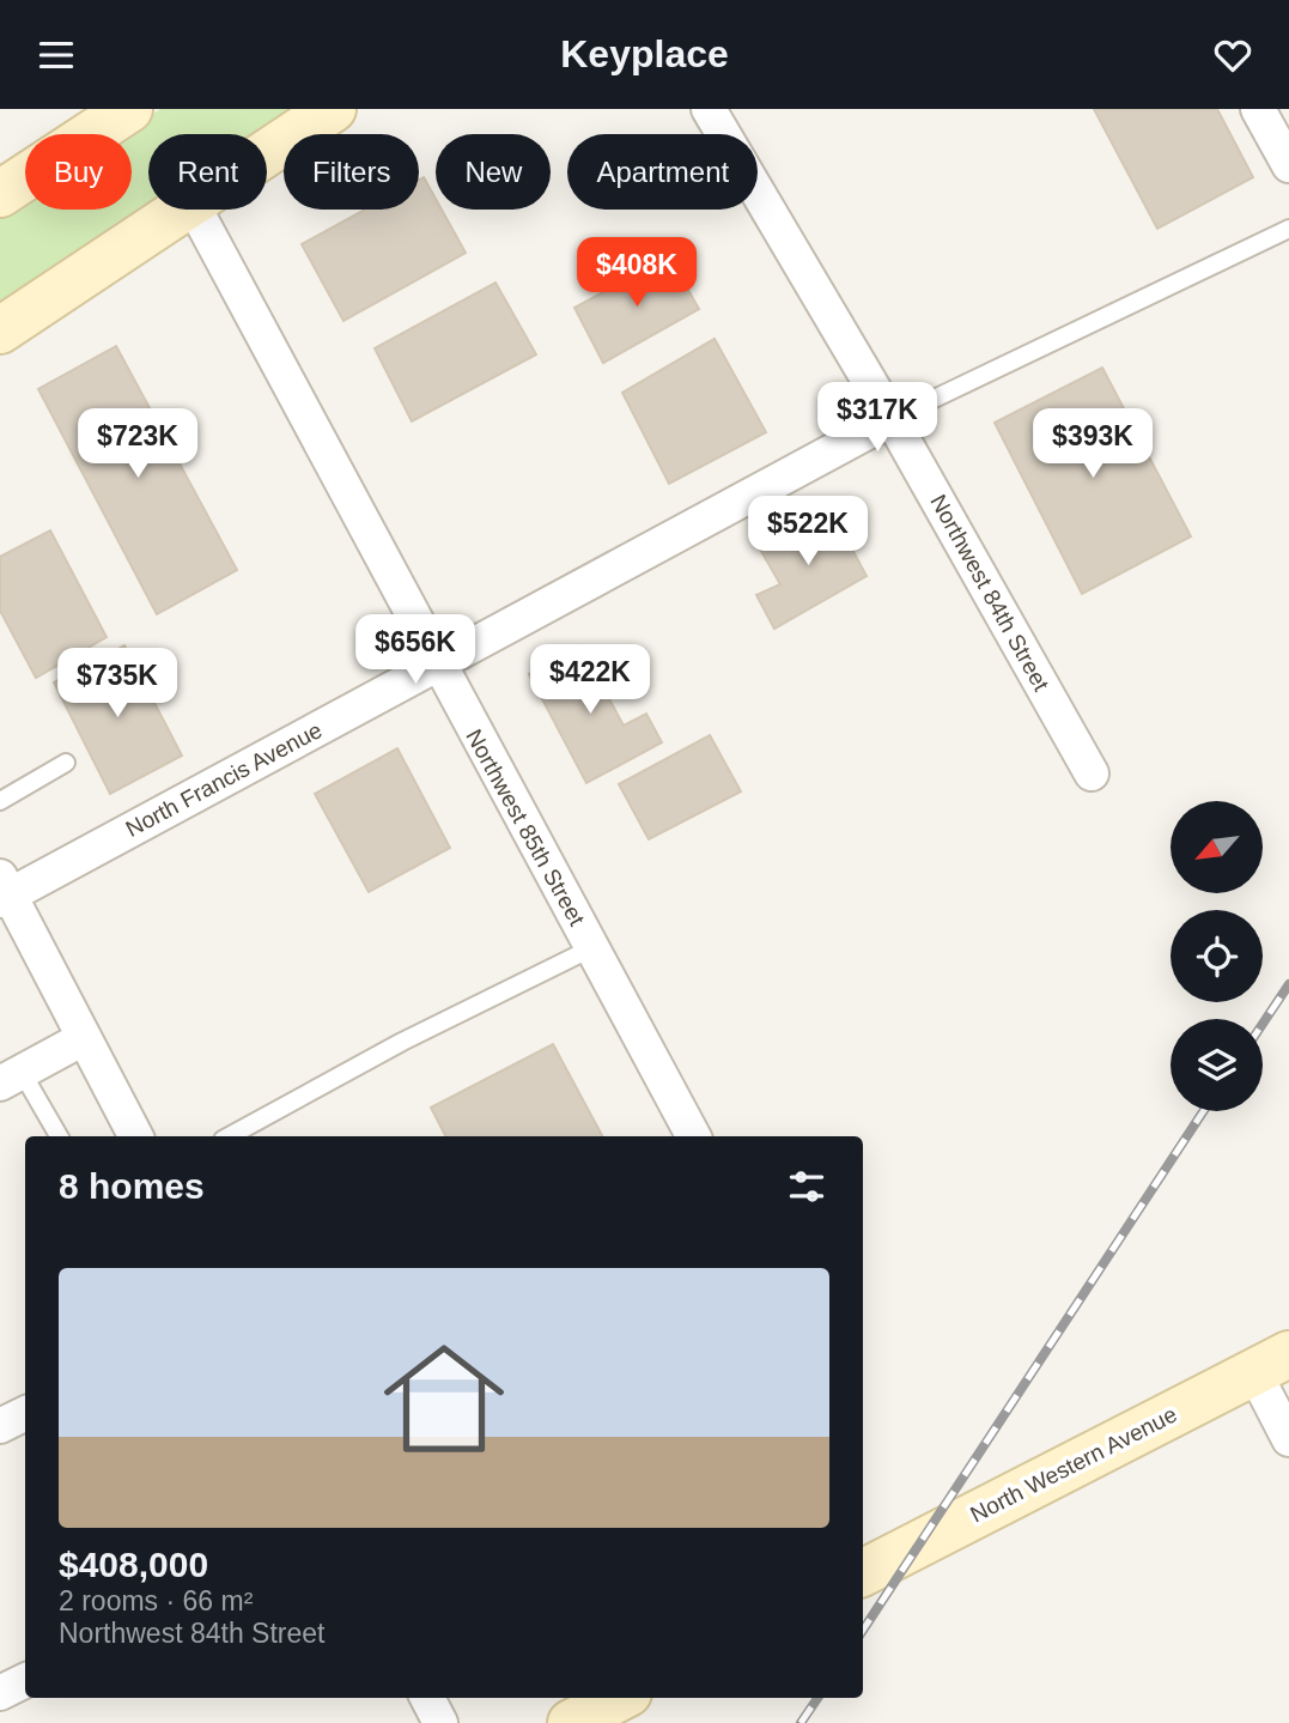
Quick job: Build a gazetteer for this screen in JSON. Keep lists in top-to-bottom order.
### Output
{
  "streets": {
    "street": [
      "Northwest 84th Street",
      "North Francis Avenue",
      "Northwest 85th Street",
      "North Western Avenue"
    ]
  },
  "crossings": [
    ["Northwest 84th Street", "North Francis Avenue"],
    ["North Francis Avenue", "Northwest 85th Street"]
  ],
  "north": "bottom left",
  "page": {
    "header": "Keyplace",
    "chip": [
      "Buy",
      "Rent",
      "Filters",
      "New",
      "Apartment"
    ],
    "price": [
      "$408K",
      "$317K",
      "$723K",
      "$393K",
      "$522K",
      "$656K",
      "$422K",
      "$735K"
    ],
    "heading": "8 homes",
    "list": [
      {
        "name": "$408,000",
        "note": "2 rooms · 66 m² · Northwest 84th Street"
      }
    ]
  }
}
